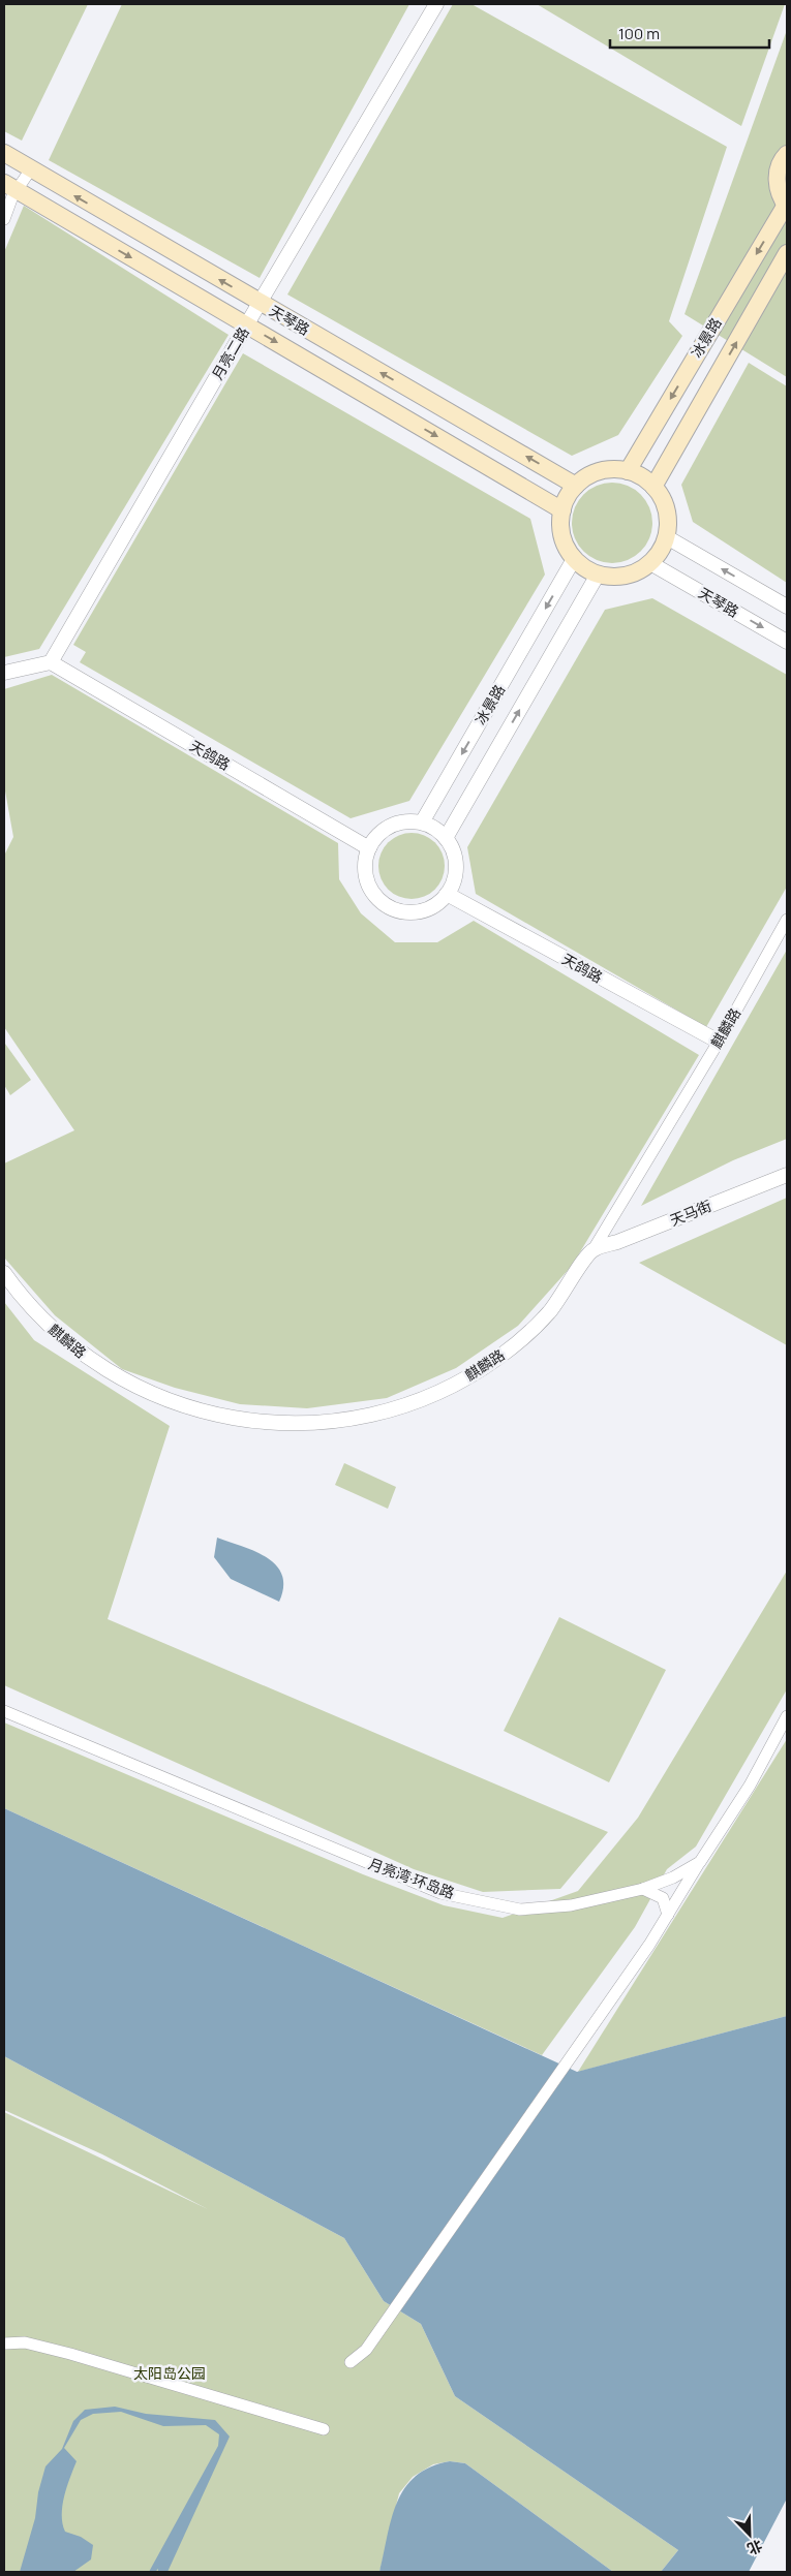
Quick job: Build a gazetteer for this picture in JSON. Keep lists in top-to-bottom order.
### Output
{
  "streets": {
    "main road": ["天琴路", "冰景路"],
    "street": [
      "月亮二路",
      "天鸽路",
      "麒麟路",
      "天马街",
      "月亮湾·环岛路"
    ]
  },
  "crossings": [
    ["天琴路", "冰景路"],
    ["天琴路", "月亮二路"],
    ["冰景路", "天鸽路"],
    ["月亮二路", "天鸽路"],
    ["天鸽路", "麒麟路"],
    ["麒麟路", "天马街"]
  ],
  "parks": ["太阳岛公园"],
  "scale_bar": "100 m",
  "north": "bottom right"
}
